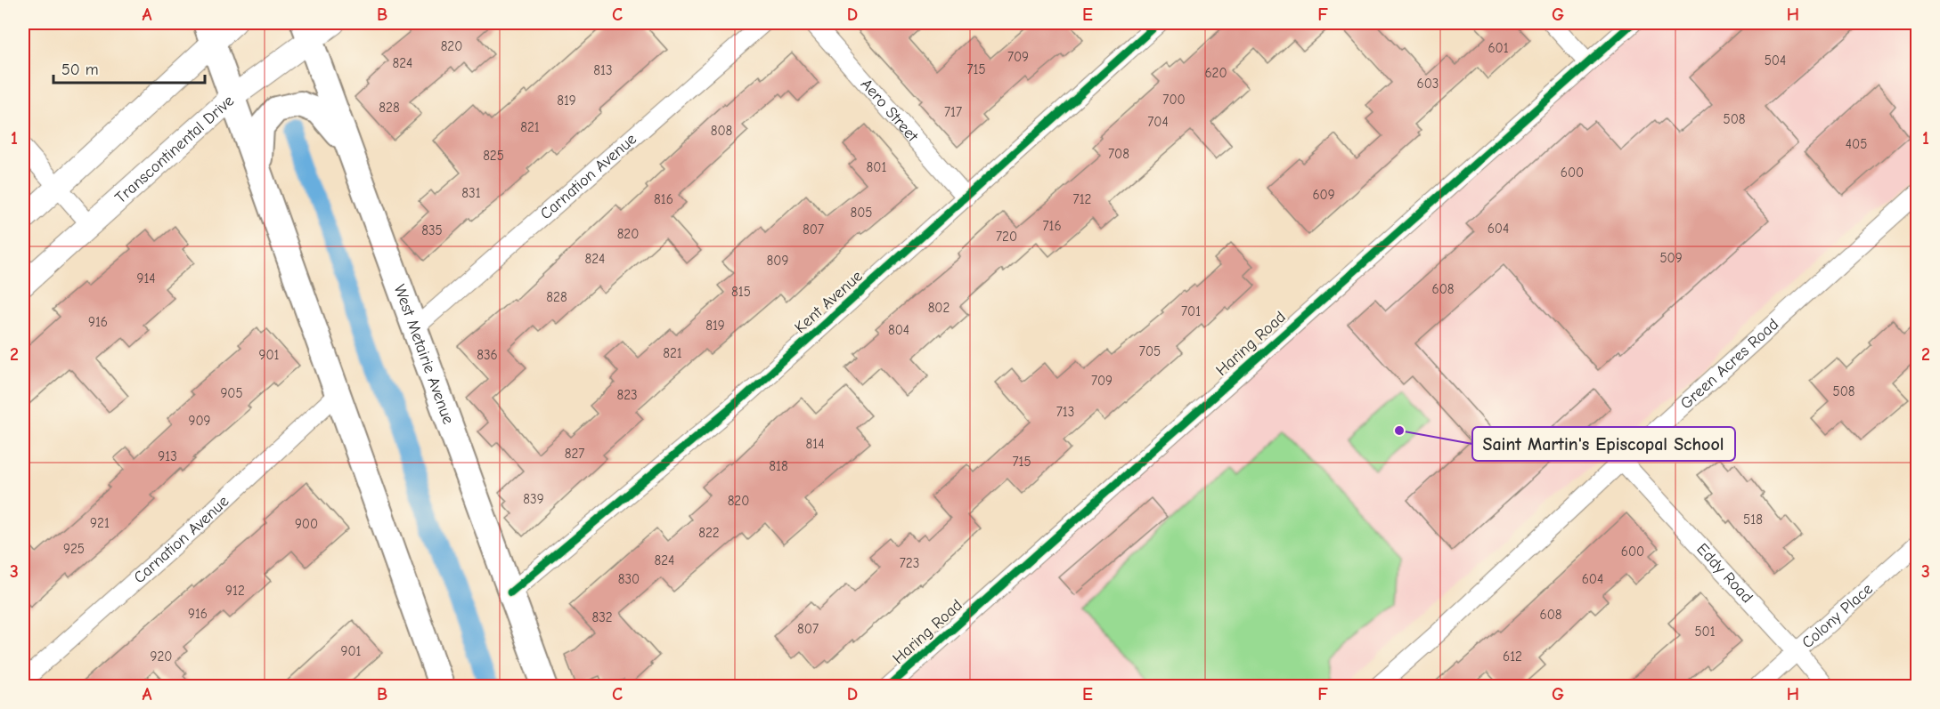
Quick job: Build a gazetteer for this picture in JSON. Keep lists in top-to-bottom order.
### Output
{
  "streets": {
    "main road": ["West Metairie Avenue"],
    "street": [
      "Aero Street",
      "Transcontinental Drive",
      "Carnation Avenue",
      "Kent Avenue",
      "Haring Road",
      "Green Acres Road",
      "Eddy Road",
      "Colony Place"
    ]
  },
  "crossings": [
    ["Aero Street", "Kent Avenue"],
    ["Transcontinental Drive", "West Metairie Avenue"],
    ["Carnation Avenue", "West Metairie Avenue"],
    ["Kent Avenue", "West Metairie Avenue"],
    ["Green Acres Road", "Eddy Road"],
    ["Eddy Road", "Colony Place"]
  ],
  "places": ["Saint Martin's Episcopal School"],
  "house_numbers": [
    "820",
    "601",
    "709",
    "504",
    "824",
    "715",
    "813",
    "620",
    "603",
    "700",
    "819",
    "828",
    "717",
    "508",
    "704",
    "821",
    "808",
    "405",
    "708",
    "825",
    "801",
    "600",
    "831",
    "609",
    "816",
    "712",
    "805",
    "716",
    "604",
    "807",
    "835",
    "820",
    "720",
    "509",
    "824",
    "809",
    "914",
    "608",
    "815",
    "828",
    "802",
    "701",
    "916",
    "819",
    "804",
    "705",
    "821",
    "901",
    "836",
    "709",
    "508",
    "905",
    "823",
    "713",
    "909",
    "814",
    "827",
    "913",
    "715",
    "818",
    "839",
    "820",
    "518",
    "921",
    "900",
    "822",
    "925",
    "600",
    "824",
    "723",
    "830",
    "604",
    "912",
    "916",
    "608",
    "832",
    "807",
    "501",
    "901",
    "920",
    "612"
  ],
  "scale_bar": "50 m",
  "grid": {
    "columns": [
      "A",
      "B",
      "C",
      "D",
      "E",
      "F",
      "G",
      "H"
    ],
    "rows": ["1", "2", "3"]
  }
}
